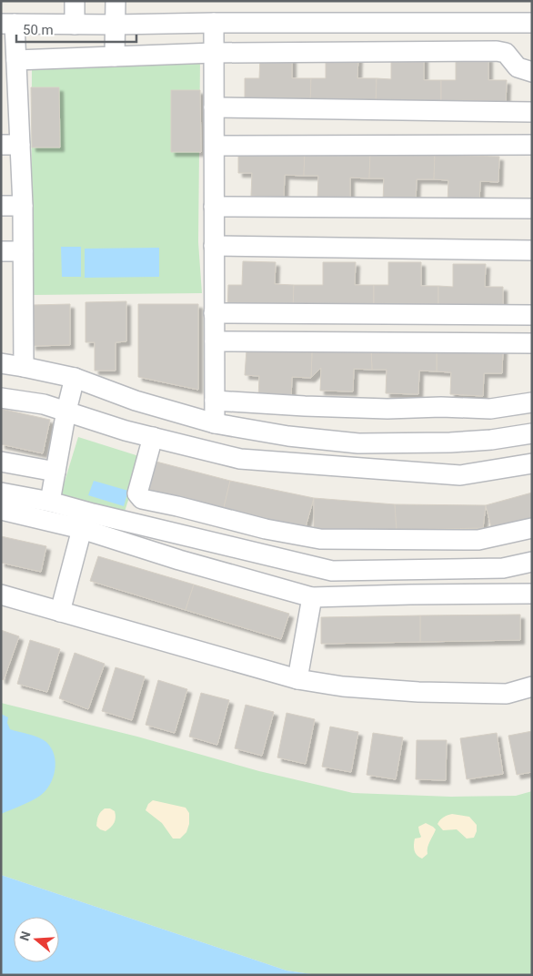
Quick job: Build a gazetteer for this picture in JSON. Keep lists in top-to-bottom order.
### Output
{
  "scale_bar": "50 m",
  "north": "left"
}
